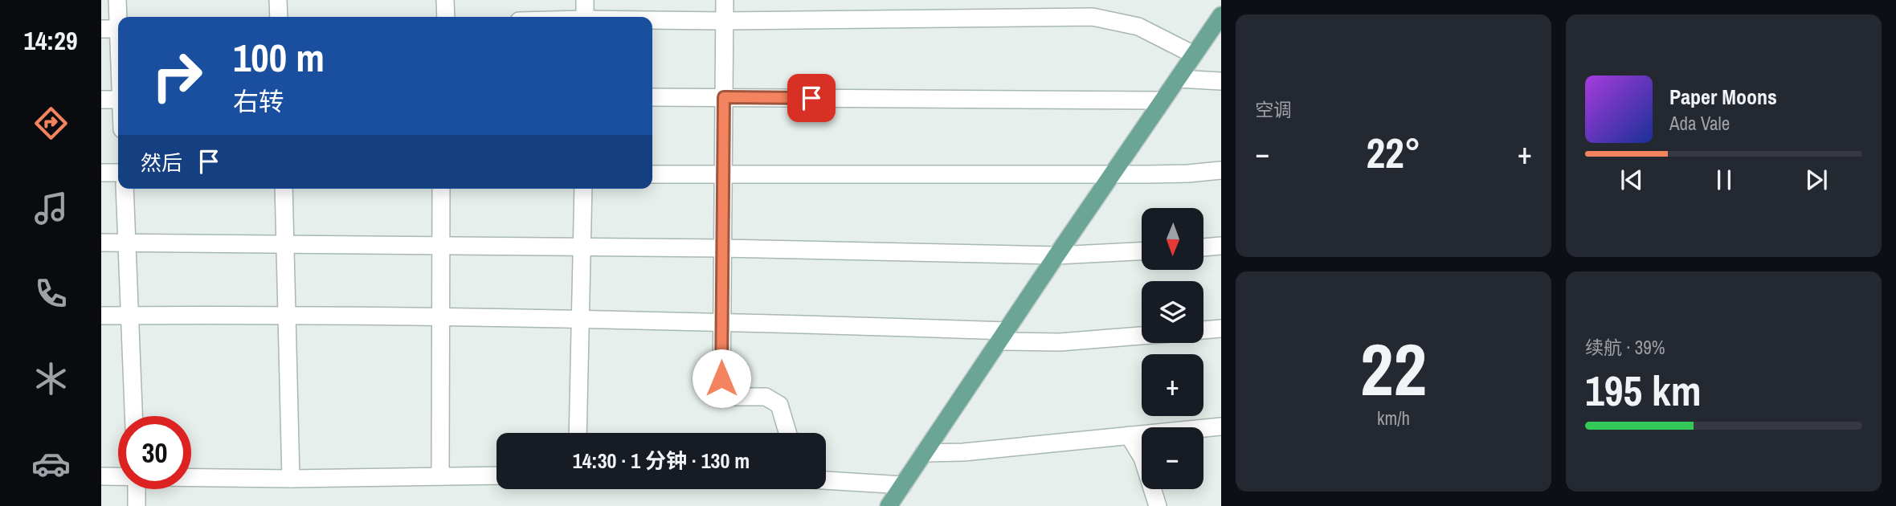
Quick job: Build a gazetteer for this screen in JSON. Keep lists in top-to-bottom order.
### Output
{
  "north": "bottom",
  "page": {
    "tabs": "14:29",
    "tile": [
      "空调",
      ["22", "km/h"],
      ["续航 · 39%", "195 km"]
    ],
    "turn": ["100 m", "右转"],
    "song": ["Paper Moons", "Ada Vale"],
    "heat": ["−", "22°", "+"],
    "then": "然后",
    "map_buttons": ["+", "−"],
    "limit": "30",
    "trip": "14:30 · 1 分钟 · 130 m"
  }
}
